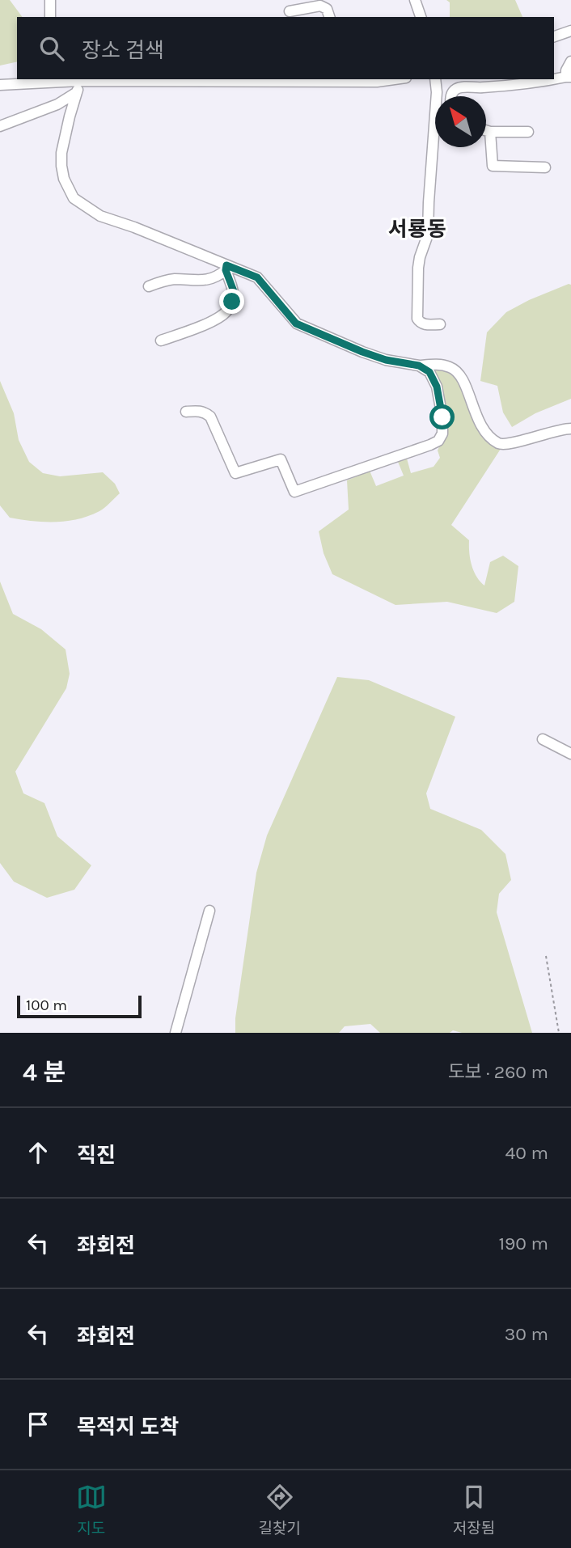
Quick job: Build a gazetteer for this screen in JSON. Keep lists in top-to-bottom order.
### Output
{
  "districts": ["서룡동"],
  "scale_bar": "100 m",
  "north": "top left",
  "page": {
    "search": "장소 검색",
    "scale": "100 m",
    "heading": ["4 분", "도보 · 260 m"],
    "list": [
      ["직진", "40 m"],
      ["좌회전", "190 m"],
      ["좌회전", "30 m"],
      "목적지 도착"
    ],
    "nav": ["지도", "길찾기", "저장됨"]
  }
}
